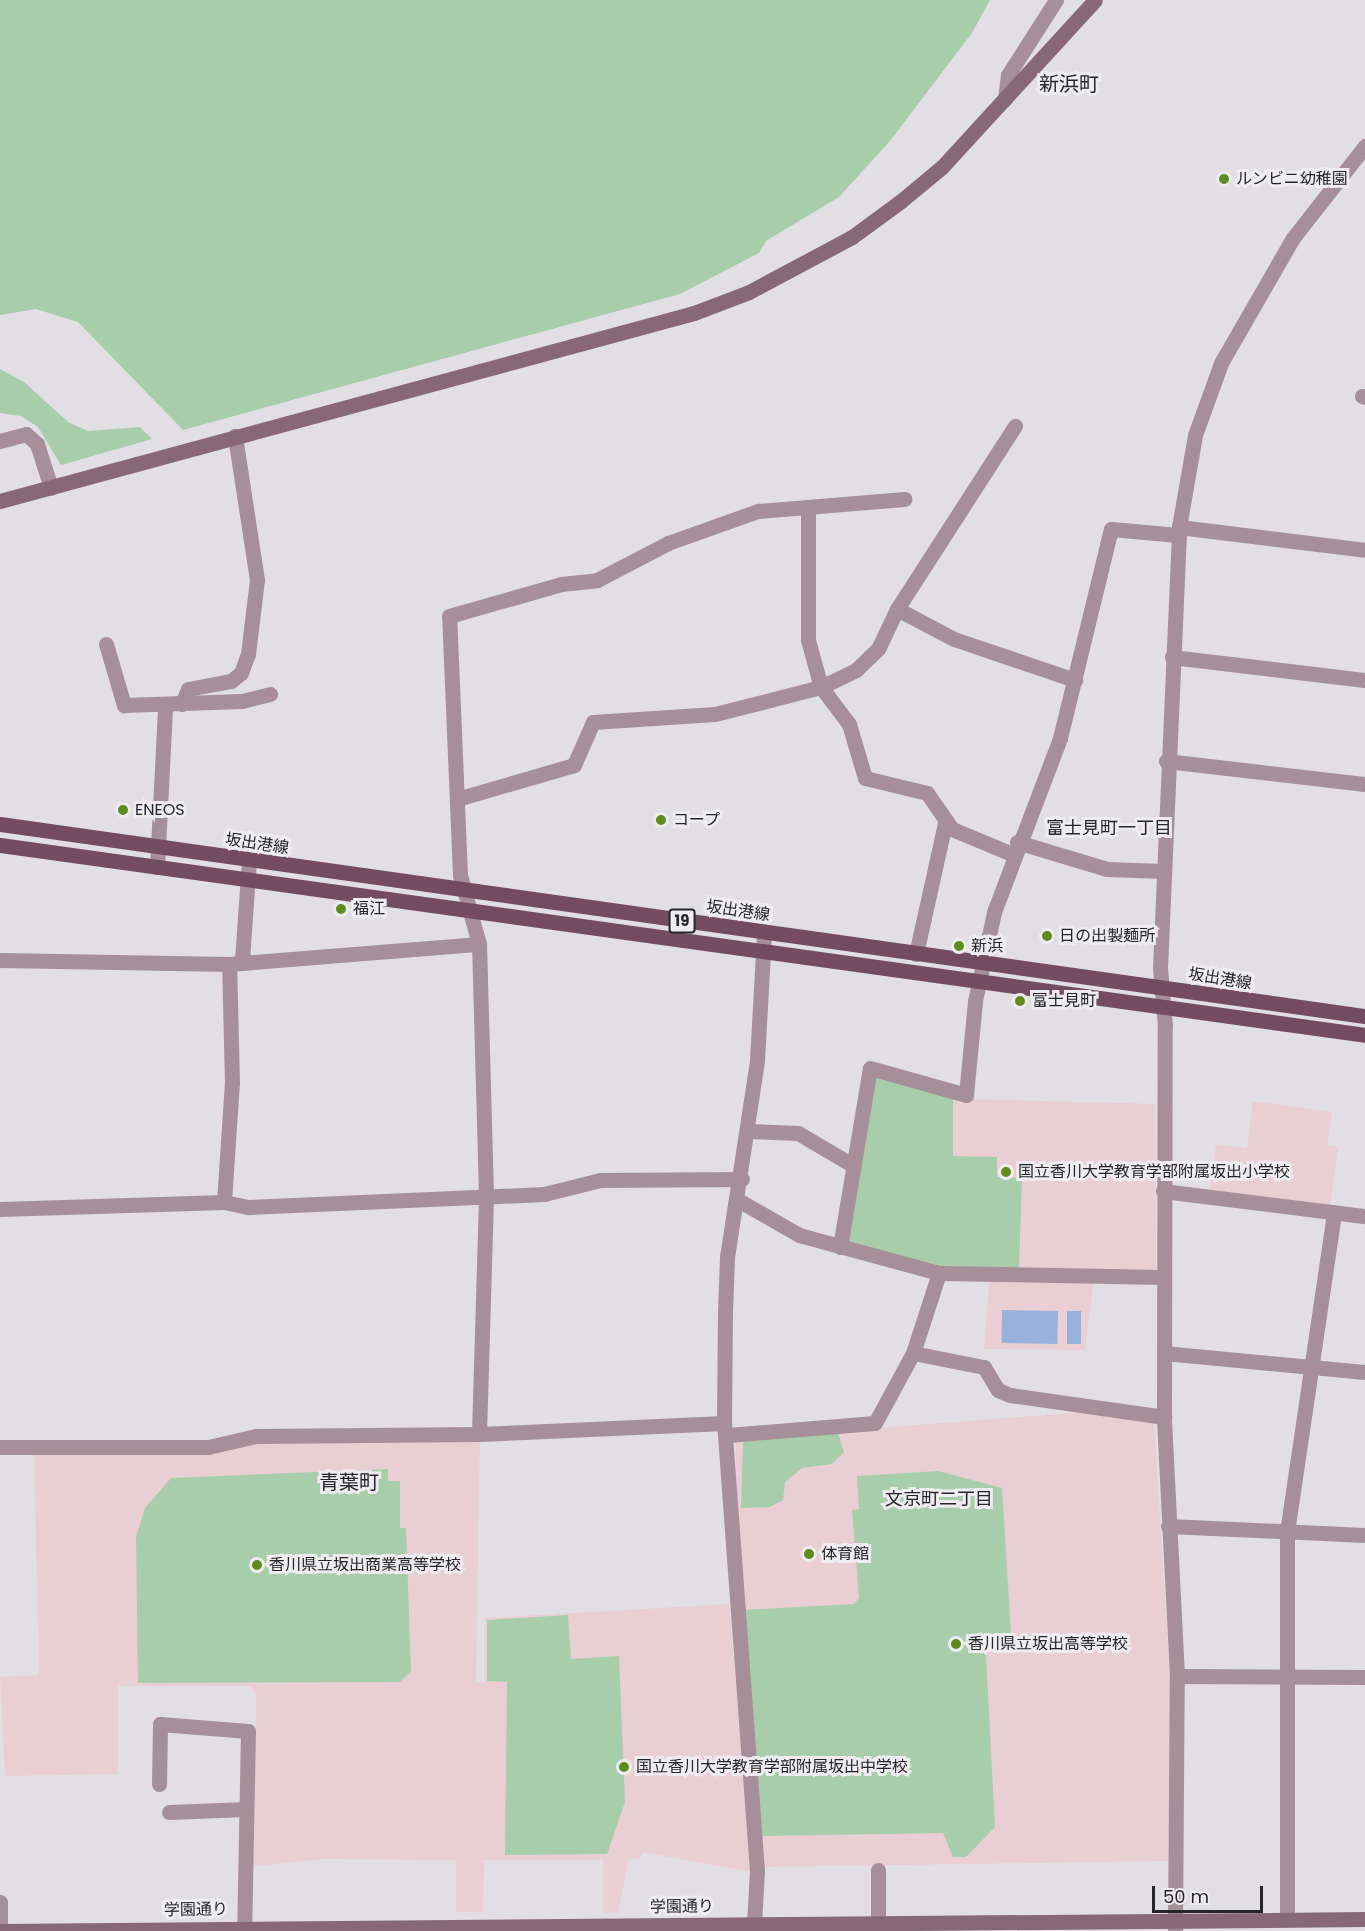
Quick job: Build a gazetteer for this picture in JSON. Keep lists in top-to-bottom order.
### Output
{
  "streets": {
    "main road": ["坂出港線", "19"],
    "street": ["学園通り"]
  },
  "districts": [
    "新浜町",
    "富士見町一丁目",
    "青葉町",
    "文京町二丁目"
  ],
  "places": [
    "ルンビニ幼稚園",
    "ENEOS",
    "コープ",
    "福江",
    "日の出製麺所",
    "新浜",
    "富士見町",
    "国立香川大学教育学部附属坂出小学校",
    "体育館",
    "香川県立坂出商業高等学校",
    "香川県立坂出高等学校",
    "国立香川大学教育学部附属坂出中学校"
  ],
  "scale_bar": "50 m"
}
